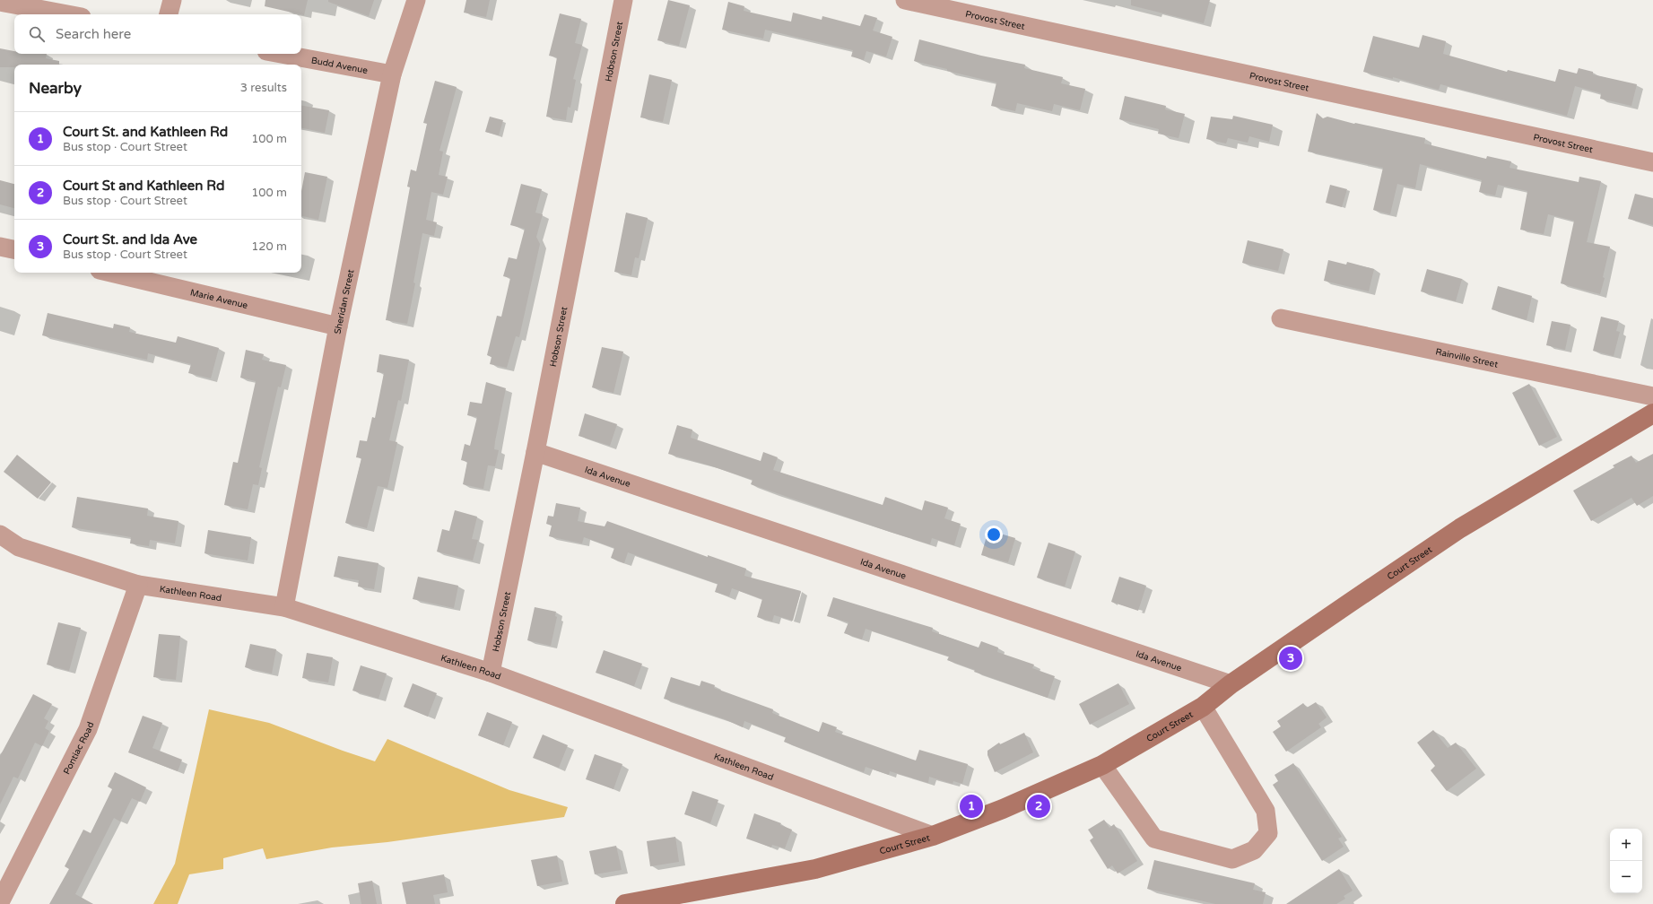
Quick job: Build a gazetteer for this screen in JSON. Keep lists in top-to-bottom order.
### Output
{
  "streets": {
    "street": [
      "Provost Street",
      "Hobson Street",
      "Budd Avenue",
      "Marie Avenue",
      "Sheridan Street",
      "Rainville Street",
      "Ida Avenue",
      "Court Street",
      "Kathleen Road",
      "Pontiac Road"
    ]
  },
  "crossings": [
    ["Hobson Street", "Ida Avenue"],
    ["Hobson Street", "Kathleen Road"],
    ["Budd Avenue", "Sheridan Street"],
    ["Marie Avenue", "Sheridan Street"],
    ["Sheridan Street", "Kathleen Road"],
    ["Ida Avenue", "Court Street"],
    ["Court Street", "Kathleen Road"],
    ["Kathleen Road", "Pontiac Road"]
  ],
  "page": {
    "search": "Search here",
    "heading": ["Nearby", "3 results"],
    "list": [
      {
        "mark": "1",
        "name": "Court St. and Kathleen Rd",
        "note": "Bus stop · Court Street",
        "value": "100 m"
      },
      {
        "mark": "2",
        "name": "Court St and Kathleen Rd",
        "note": "Bus stop · Court Street",
        "value": "100 m"
      },
      {
        "mark": "3",
        "name": "Court St. and Ida Ave",
        "note": "Bus stop · Court Street",
        "value": "120 m"
      }
    ],
    "pins": ["3", "1", "2"],
    "map_buttons": ["+", "−"]
  }
}
